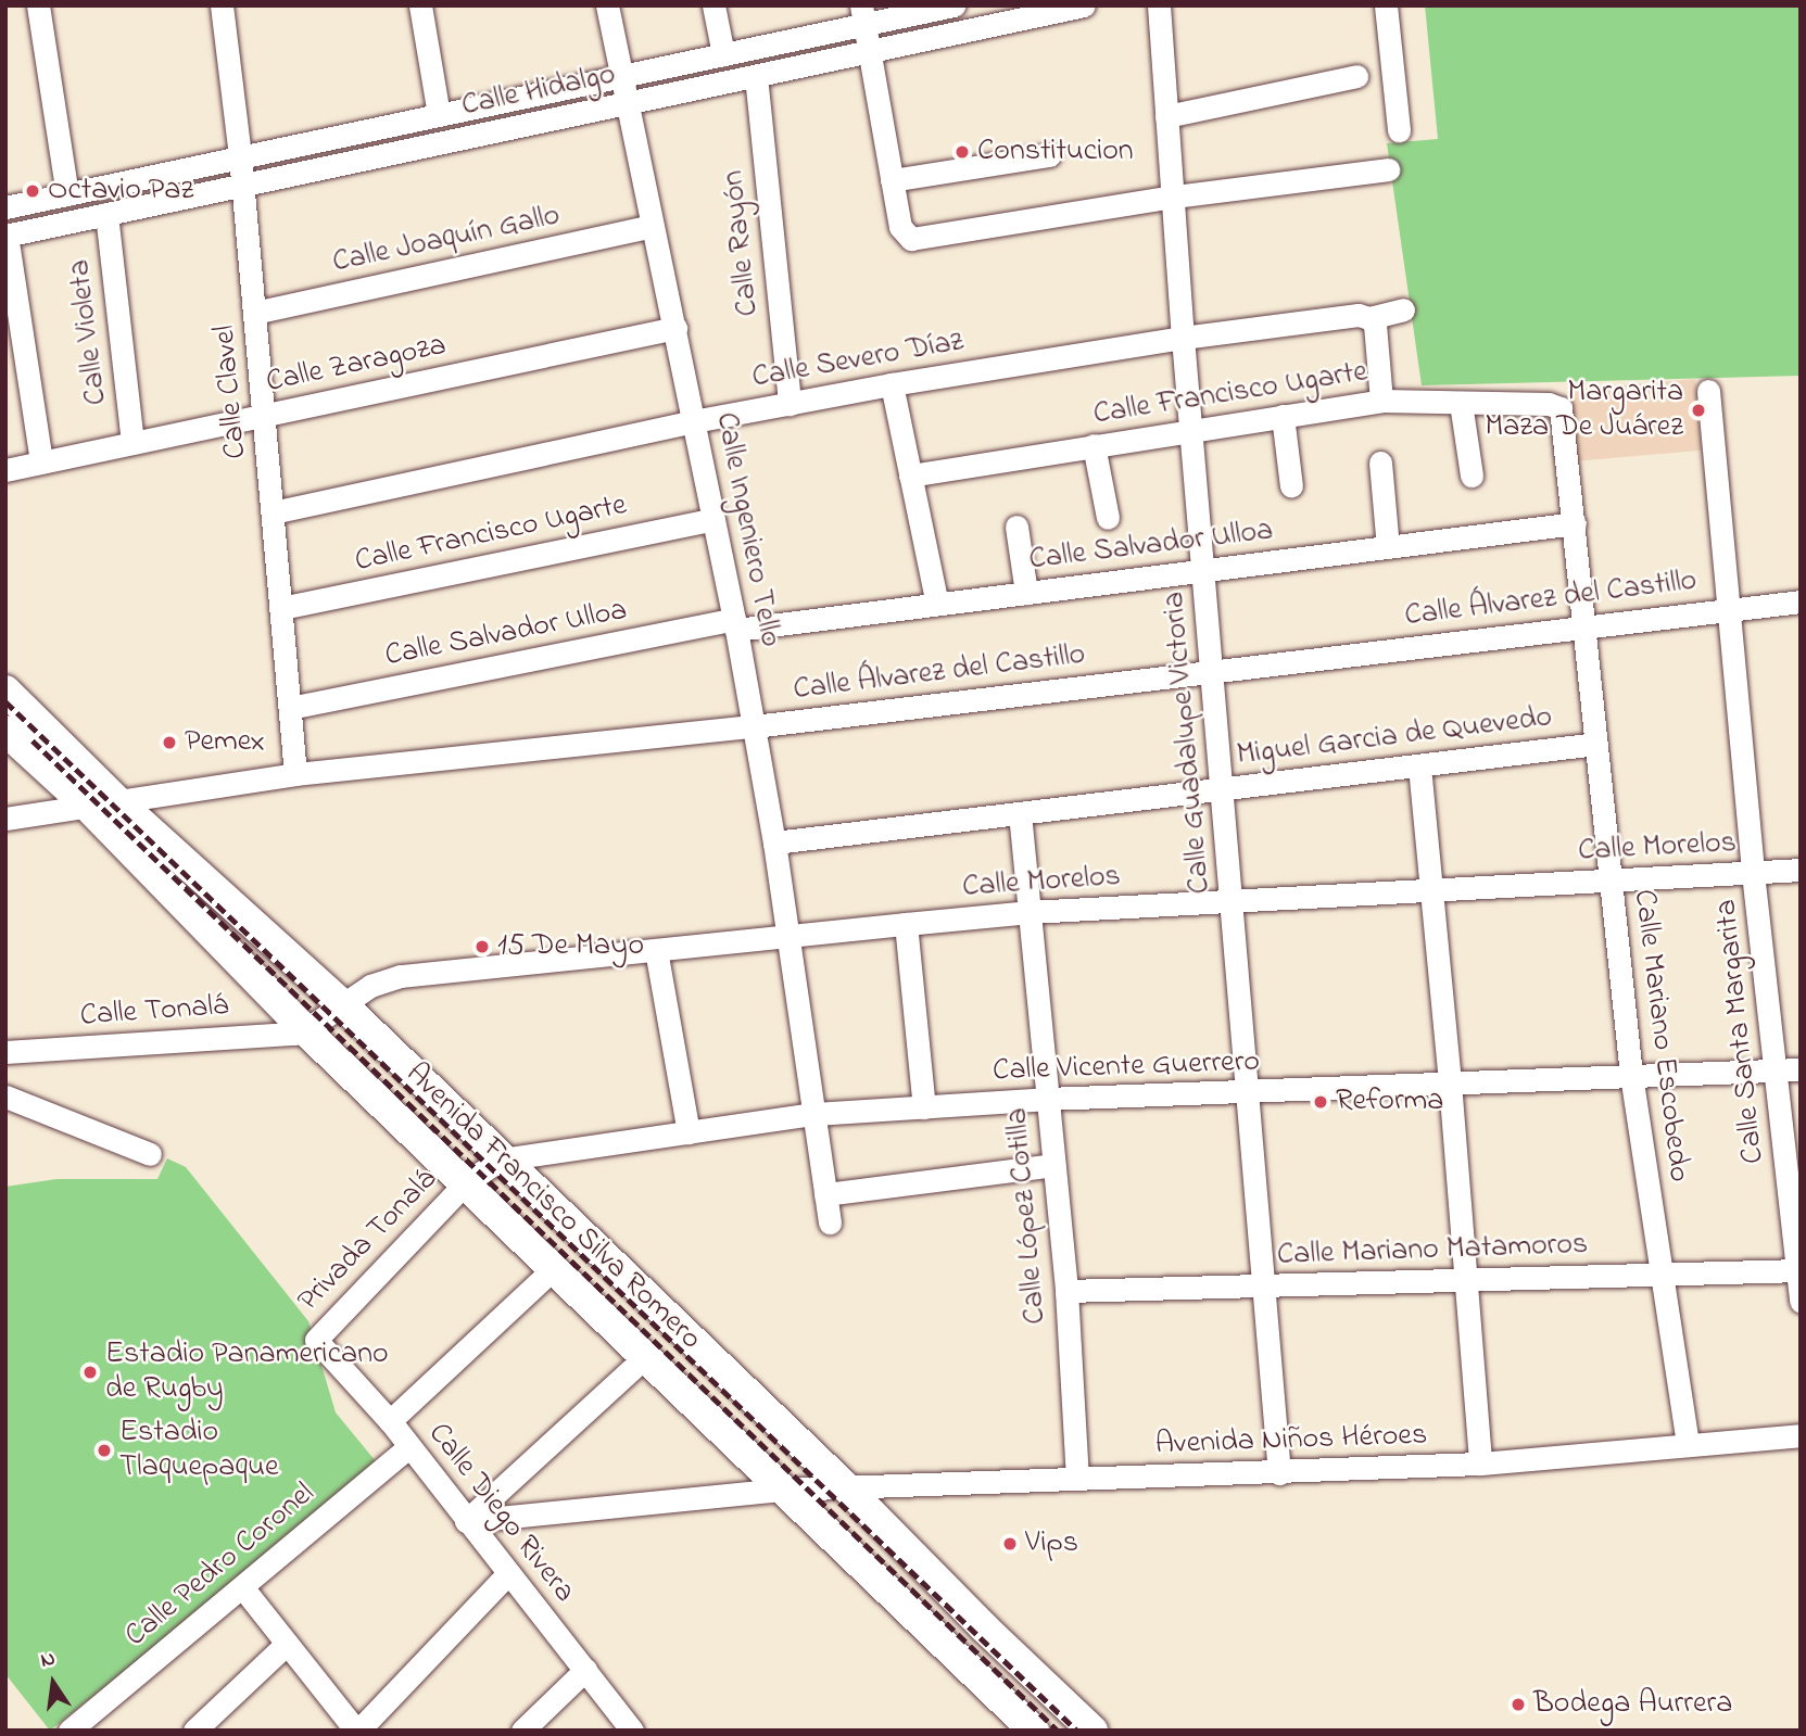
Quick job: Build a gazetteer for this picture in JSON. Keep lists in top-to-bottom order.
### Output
{
  "streets": {
    "main road": ["Avenida Francisco Silva Romero"],
    "street": [
      "Calle Hidalgo",
      "Calle Joaquín Gallo",
      "Calle Rayón",
      "Calle Violeta",
      "Calle Severo Díaz",
      "Calle Zaragoza",
      "Calle Clavel",
      "Calle Francisco Ugarte",
      "Calle Ingeniero Tello",
      "Calle Salvador Ulloa",
      "Calle Álvarez del Castillo",
      "Miguel Garcia de Quevedo",
      "Calle Guadalupe Victoria",
      "Calle Morelos",
      "Calle Tonalá",
      "Calle Santa Margarita",
      "Calle Mariano Escobedo",
      "Calle Vicente Guerrero",
      "Calle López Cotilla",
      "Privada Tonalá",
      "Calle Mariano Matamoros",
      "Avenida Niños Héroes",
      "Calle Diego Rivera",
      "Calle Pedro Coronel"
    ]
  },
  "crossings": [
    ["Calle Hidalgo", "Calle Rayón"],
    ["Calle Hidalgo", "Calle Violeta"],
    ["Calle Hidalgo", "Calle Clavel"],
    ["Calle Hidalgo", "Calle Ingeniero Tello"],
    ["Calle Joaquín Gallo", "Calle Clavel"],
    ["Calle Joaquín Gallo", "Calle Ingeniero Tello"],
    ["Calle Rayón", "Calle Severo Díaz"],
    ["Calle Violeta", "Calle Zaragoza"],
    ["Calle Severo Díaz", "Calle Clavel"],
    ["Calle Severo Díaz", "Calle Ingeniero Tello"],
    ["Calle Severo Díaz", "Calle Guadalupe Victoria"],
    ["Calle Zaragoza", "Calle Clavel"],
    ["Calle Zaragoza", "Calle Ingeniero Tello"],
    ["Calle Clavel", "Calle Francisco Ugarte"],
    ["Calle Clavel", "Calle Salvador Ulloa"],
    ["Calle Clavel", "Calle Álvarez del Castillo"],
    ["Calle Francisco Ugarte", "Calle Ingeniero Tello"],
    ["Calle Francisco Ugarte", "Calle Guadalupe Victoria"],
    ["Calle Francisco Ugarte", "Calle Mariano Escobedo"],
    ["Calle Ingeniero Tello", "Calle Salvador Ulloa"],
    ["Calle Ingeniero Tello", "Calle Álvarez del Castillo"],
    ["Calle Ingeniero Tello", "Miguel Garcia de Quevedo"],
    ["Calle Ingeniero Tello", "Calle Morelos"],
    ["Calle Ingeniero Tello", "Calle Vicente Guerrero"],
    ["Calle Salvador Ulloa", "Calle Guadalupe Victoria"],
    ["Calle Salvador Ulloa", "Calle Mariano Escobedo"],
    ["Calle Álvarez del Castillo", "Calle Guadalupe Victoria"],
    ["Calle Álvarez del Castillo", "Calle Santa Margarita"],
    ["Calle Álvarez del Castillo", "Calle Mariano Escobedo"],
    ["Calle Álvarez del Castillo", "Avenida Francisco Silva Romero"],
    ["Miguel Garcia de Quevedo", "Calle Guadalupe Victoria"],
    ["Miguel Garcia de Quevedo", "Calle Mariano Escobedo"],
    ["Miguel Garcia de Quevedo", "Calle López Cotilla"],
    ["Calle Guadalupe Victoria", "Calle Morelos"],
    ["Calle Guadalupe Victoria", "Calle Vicente Guerrero"],
    ["Calle Guadalupe Victoria", "Calle Mariano Matamoros"],
    ["Calle Guadalupe Victoria", "Avenida Niños Héroes"],
    ["Calle Morelos", "Calle Tonalá"],
    ["Calle Morelos", "Calle Santa Margarita"],
    ["Calle Morelos", "Calle Mariano Escobedo"],
    ["Calle Morelos", "Avenida Francisco Silva Romero"],
    ["Calle Morelos", "Calle López Cotilla"],
    ["Calle Tonalá", "Avenida Francisco Silva Romero"],
    ["Calle Santa Margarita", "Calle Vicente Guerrero"],
    ["Calle Santa Margarita", "Calle Mariano Matamoros"],
    ["Calle Mariano Escobedo", "Calle Vicente Guerrero"],
    ["Calle Mariano Escobedo", "Calle Mariano Matamoros"],
    ["Calle Mariano Escobedo", "Avenida Niños Héroes"],
    ["Calle Vicente Guerrero", "Avenida Francisco Silva Romero"],
    ["Calle Vicente Guerrero", "Calle López Cotilla"],
    ["Calle Vicente Guerrero", "Privada Tonalá"],
    ["Avenida Francisco Silva Romero", "Privada Tonalá"],
    ["Avenida Francisco Silva Romero", "Avenida Niños Héroes"],
    ["Calle López Cotilla", "Calle Mariano Matamoros"],
    ["Calle López Cotilla", "Avenida Niños Héroes"],
    ["Privada Tonalá", "Calle Diego Rivera"],
    ["Avenida Niños Héroes", "Calle Diego Rivera"],
    ["Calle Diego Rivera", "Calle Pedro Coronel"]
  ],
  "places": [
    "Constitucion",
    "Octavio Paz",
    "Margarita Maza De Juárez",
    "Pemex",
    "15 De Mayo",
    "Reforma",
    "Estadio Panamericano de Rugby",
    "Estadio Tlaquepaque",
    "Vips",
    "Bodega Aurrera"
  ],
  "north": "top"
}
